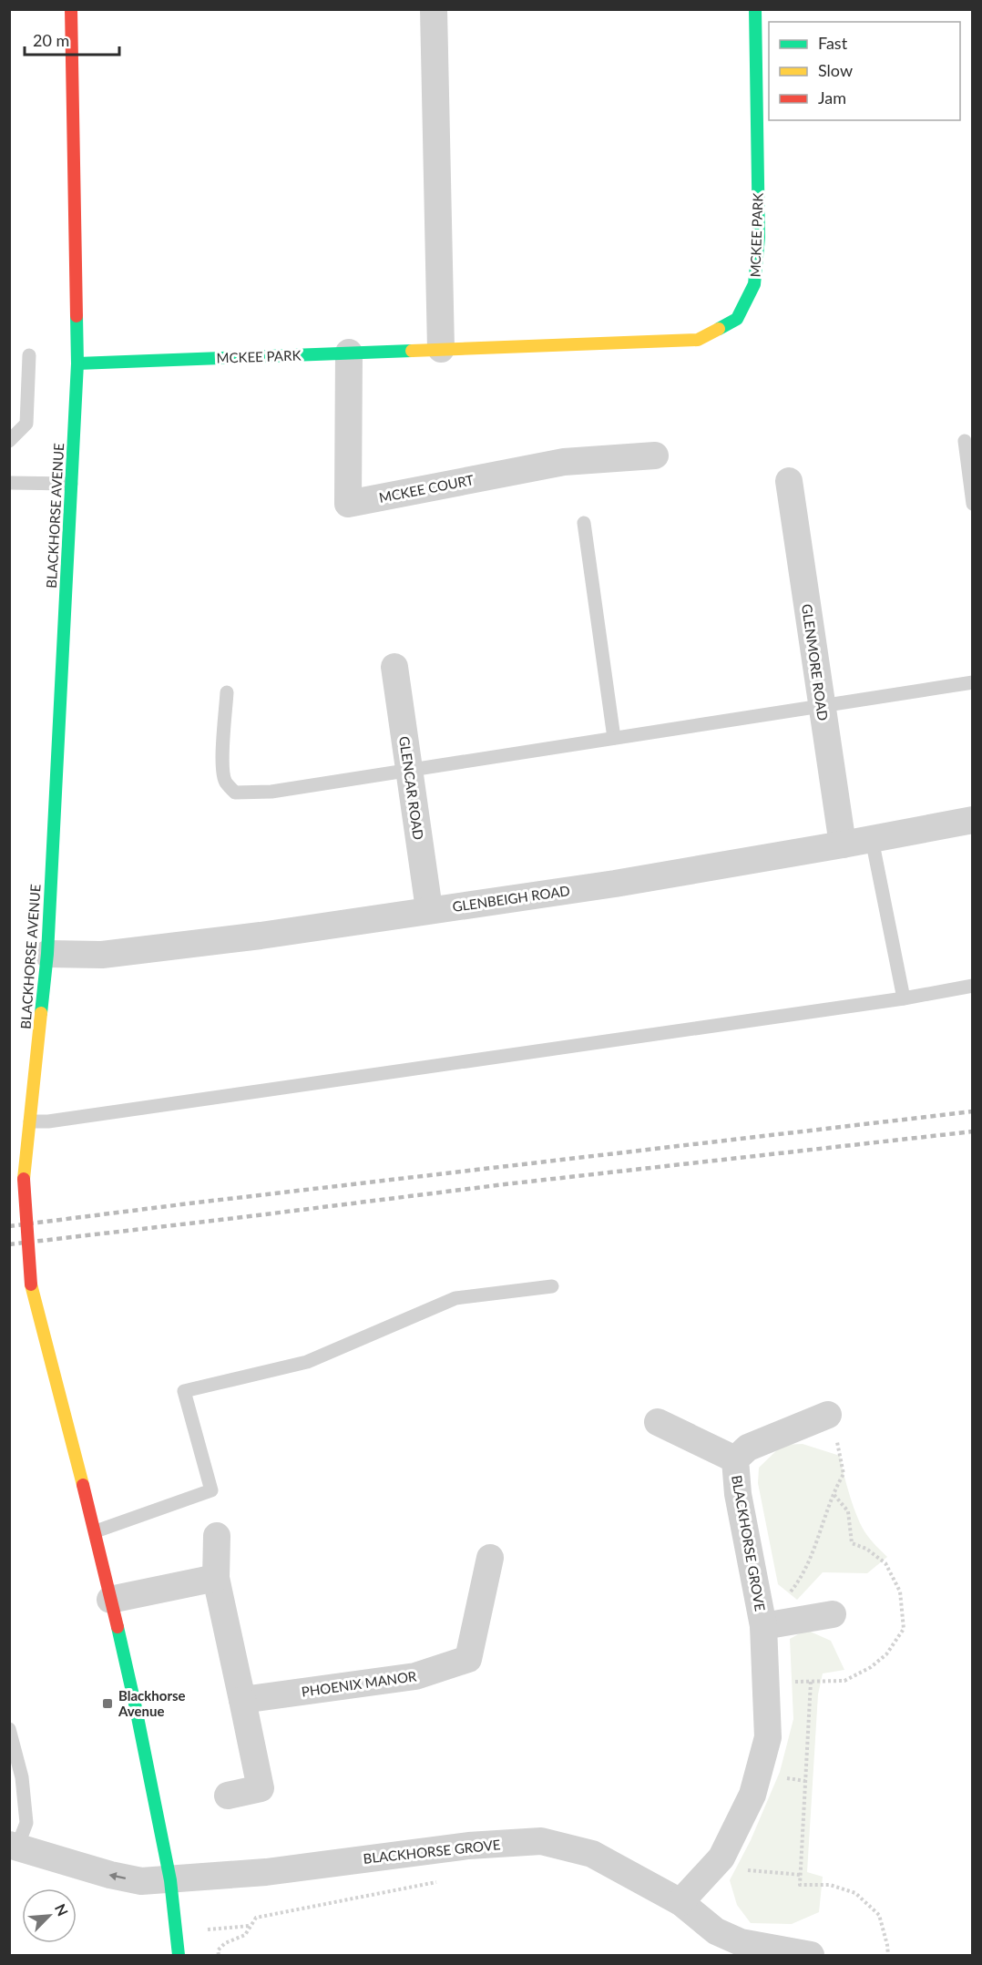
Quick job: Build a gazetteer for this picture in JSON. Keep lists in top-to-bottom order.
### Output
{
  "streets": {
    "main road": ["MCKEE PARK", "BLACKHORSE AVENUE"],
    "street": [
      "MCKEE COURT",
      "GLENMORE ROAD",
      "GLENCAR ROAD",
      "GLENBEIGH ROAD",
      "BLACKHORSE GROVE",
      "PHOENIX MANOR"
    ]
  },
  "crossings": [
    ["MCKEE PARK", "MCKEE COURT"],
    ["MCKEE PARK", "BLACKHORSE AVENUE"],
    ["BLACKHORSE AVENUE", "GLENBEIGH ROAD"],
    ["BLACKHORSE AVENUE", "BLACKHORSE GROVE"],
    ["GLENMORE ROAD", "GLENBEIGH ROAD"],
    ["GLENCAR ROAD", "GLENBEIGH ROAD"]
  ],
  "places": {
    "transit": ["Blackhorse Avenue"]
  },
  "legend": ["Fast", "Slow", "Jam"],
  "scale_bar": "20 m",
  "north": "top right"
}
